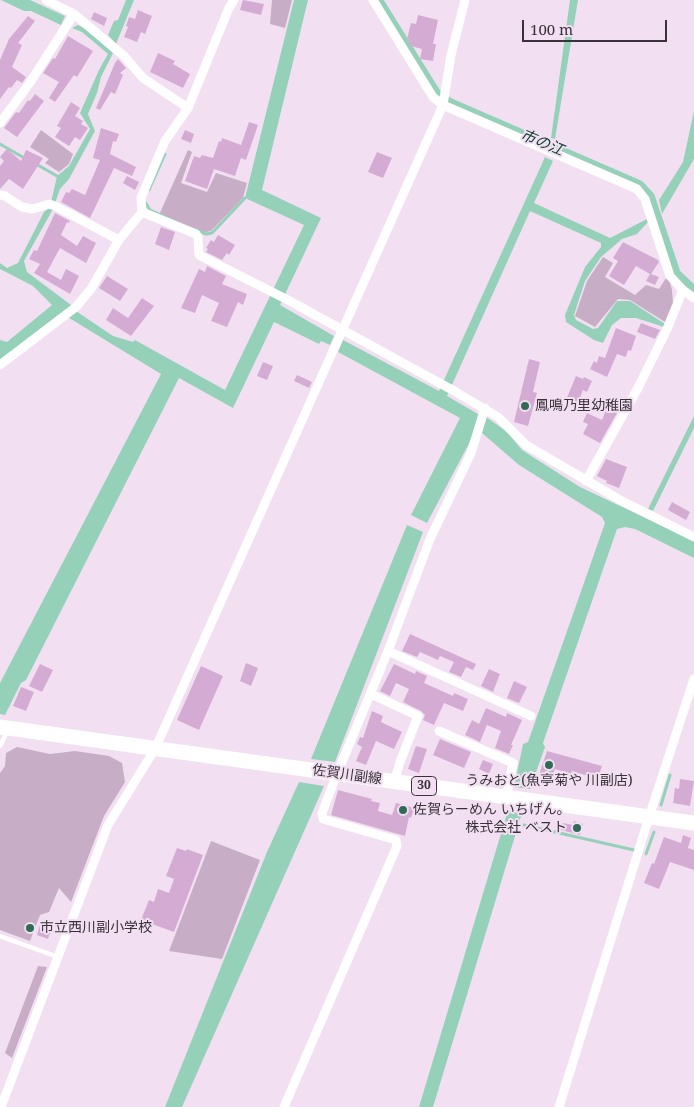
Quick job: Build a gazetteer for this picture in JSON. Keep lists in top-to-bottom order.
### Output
{
  "streets": {
    "main road": ["佐賀川副線", "30"]
  },
  "water": ["市の江"],
  "places": [
    "鳳鳴乃里幼稚園",
    "うみおと(魚亭菊や 川副店)",
    "佐賀らーめん いちげん。",
    "株式会社 ベスト",
    "市立西川副小学校"
  ],
  "scale_bar": "100 m"
}
